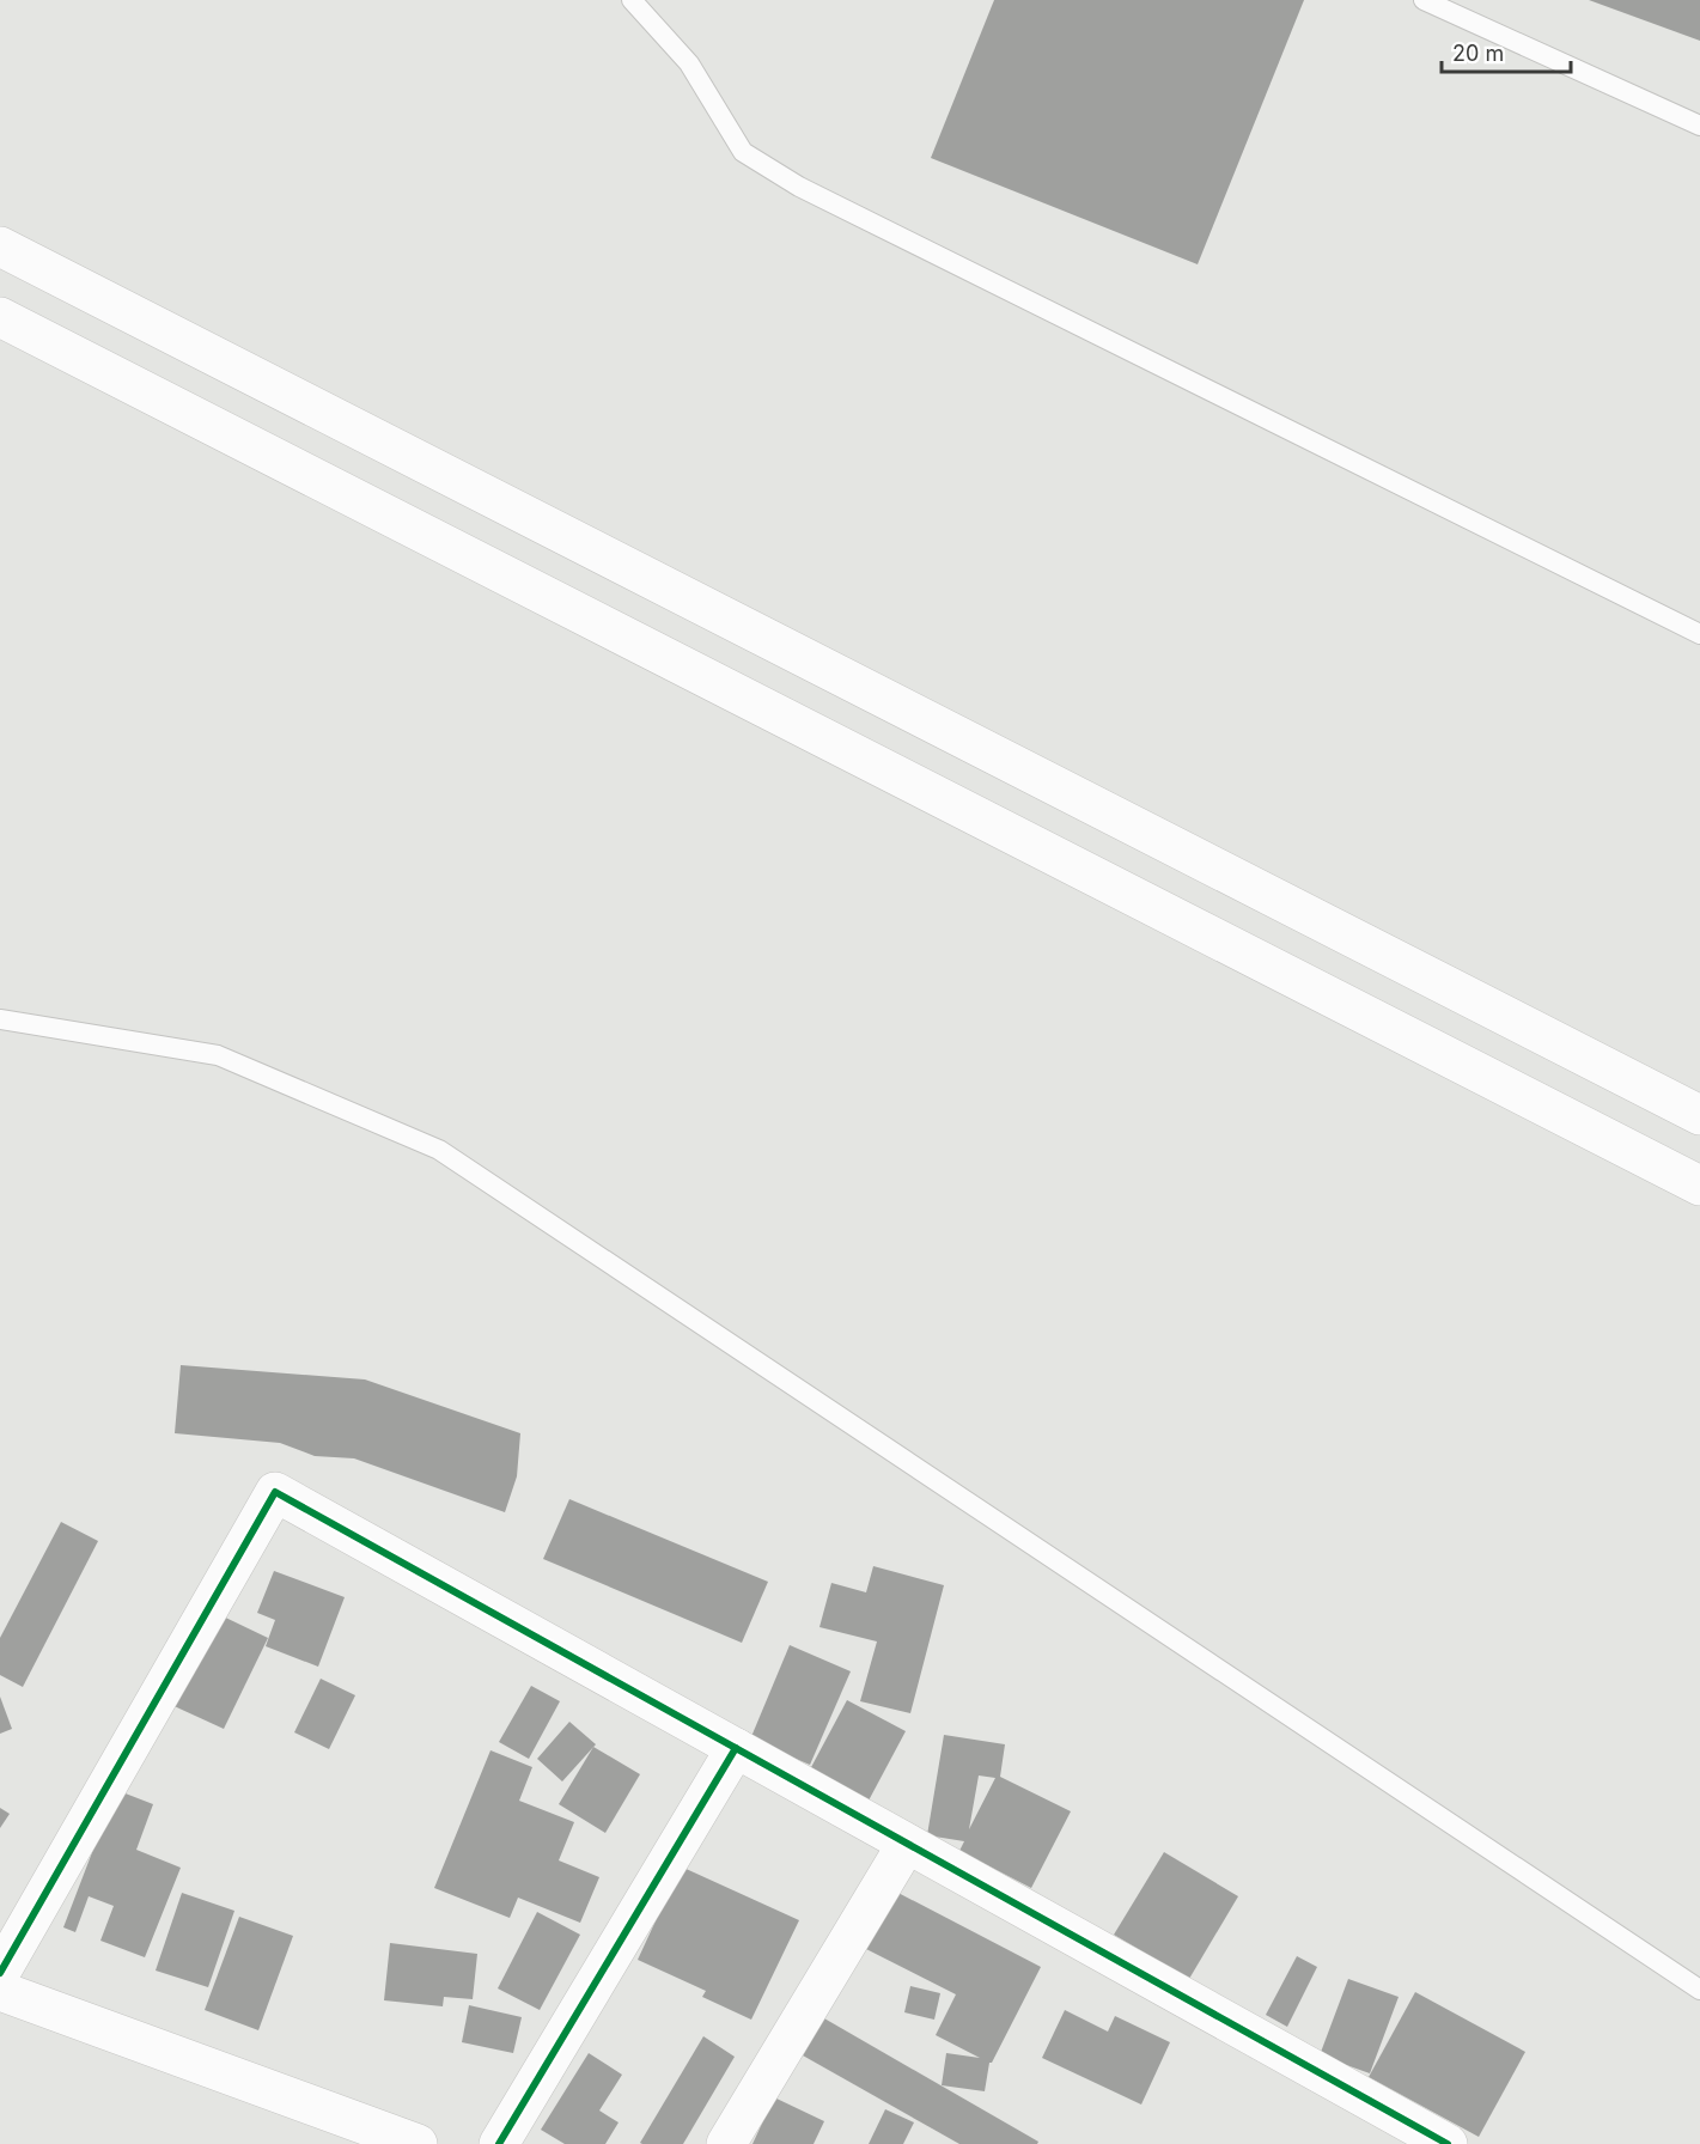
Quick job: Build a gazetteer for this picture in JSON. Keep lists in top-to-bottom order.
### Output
{
  "scale_bar": "20 m"
}
